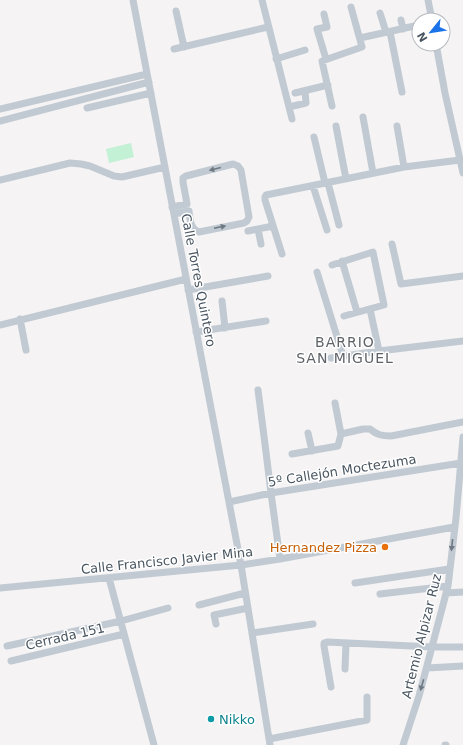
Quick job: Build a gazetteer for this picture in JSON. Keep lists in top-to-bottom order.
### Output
{
  "streets": {
    "street": [
      "Calle Torres Quintero",
      "5º Callejón Moctezuma",
      "Calle Francisco Javier Mina",
      "Cerrada 151",
      "Artemio Alpizar Ruz"
    ]
  },
  "crossings": [
    ["Calle Torres Quintero", "5º Callejón Moctezuma"],
    ["Calle Torres Quintero", "Calle Francisco Javier Mina"],
    ["5º Callejón Moctezuma", "Artemio Alpizar Ruz"],
    ["Calle Francisco Javier Mina", "Artemio Alpizar Ruz"]
  ],
  "one_way": ["Artemio Alpizar Ruz"],
  "districts": ["BARRIO SAN MIGUEL"],
  "places": ["Hernandez Pizza", "Nikko"],
  "north": "bottom left"
}
